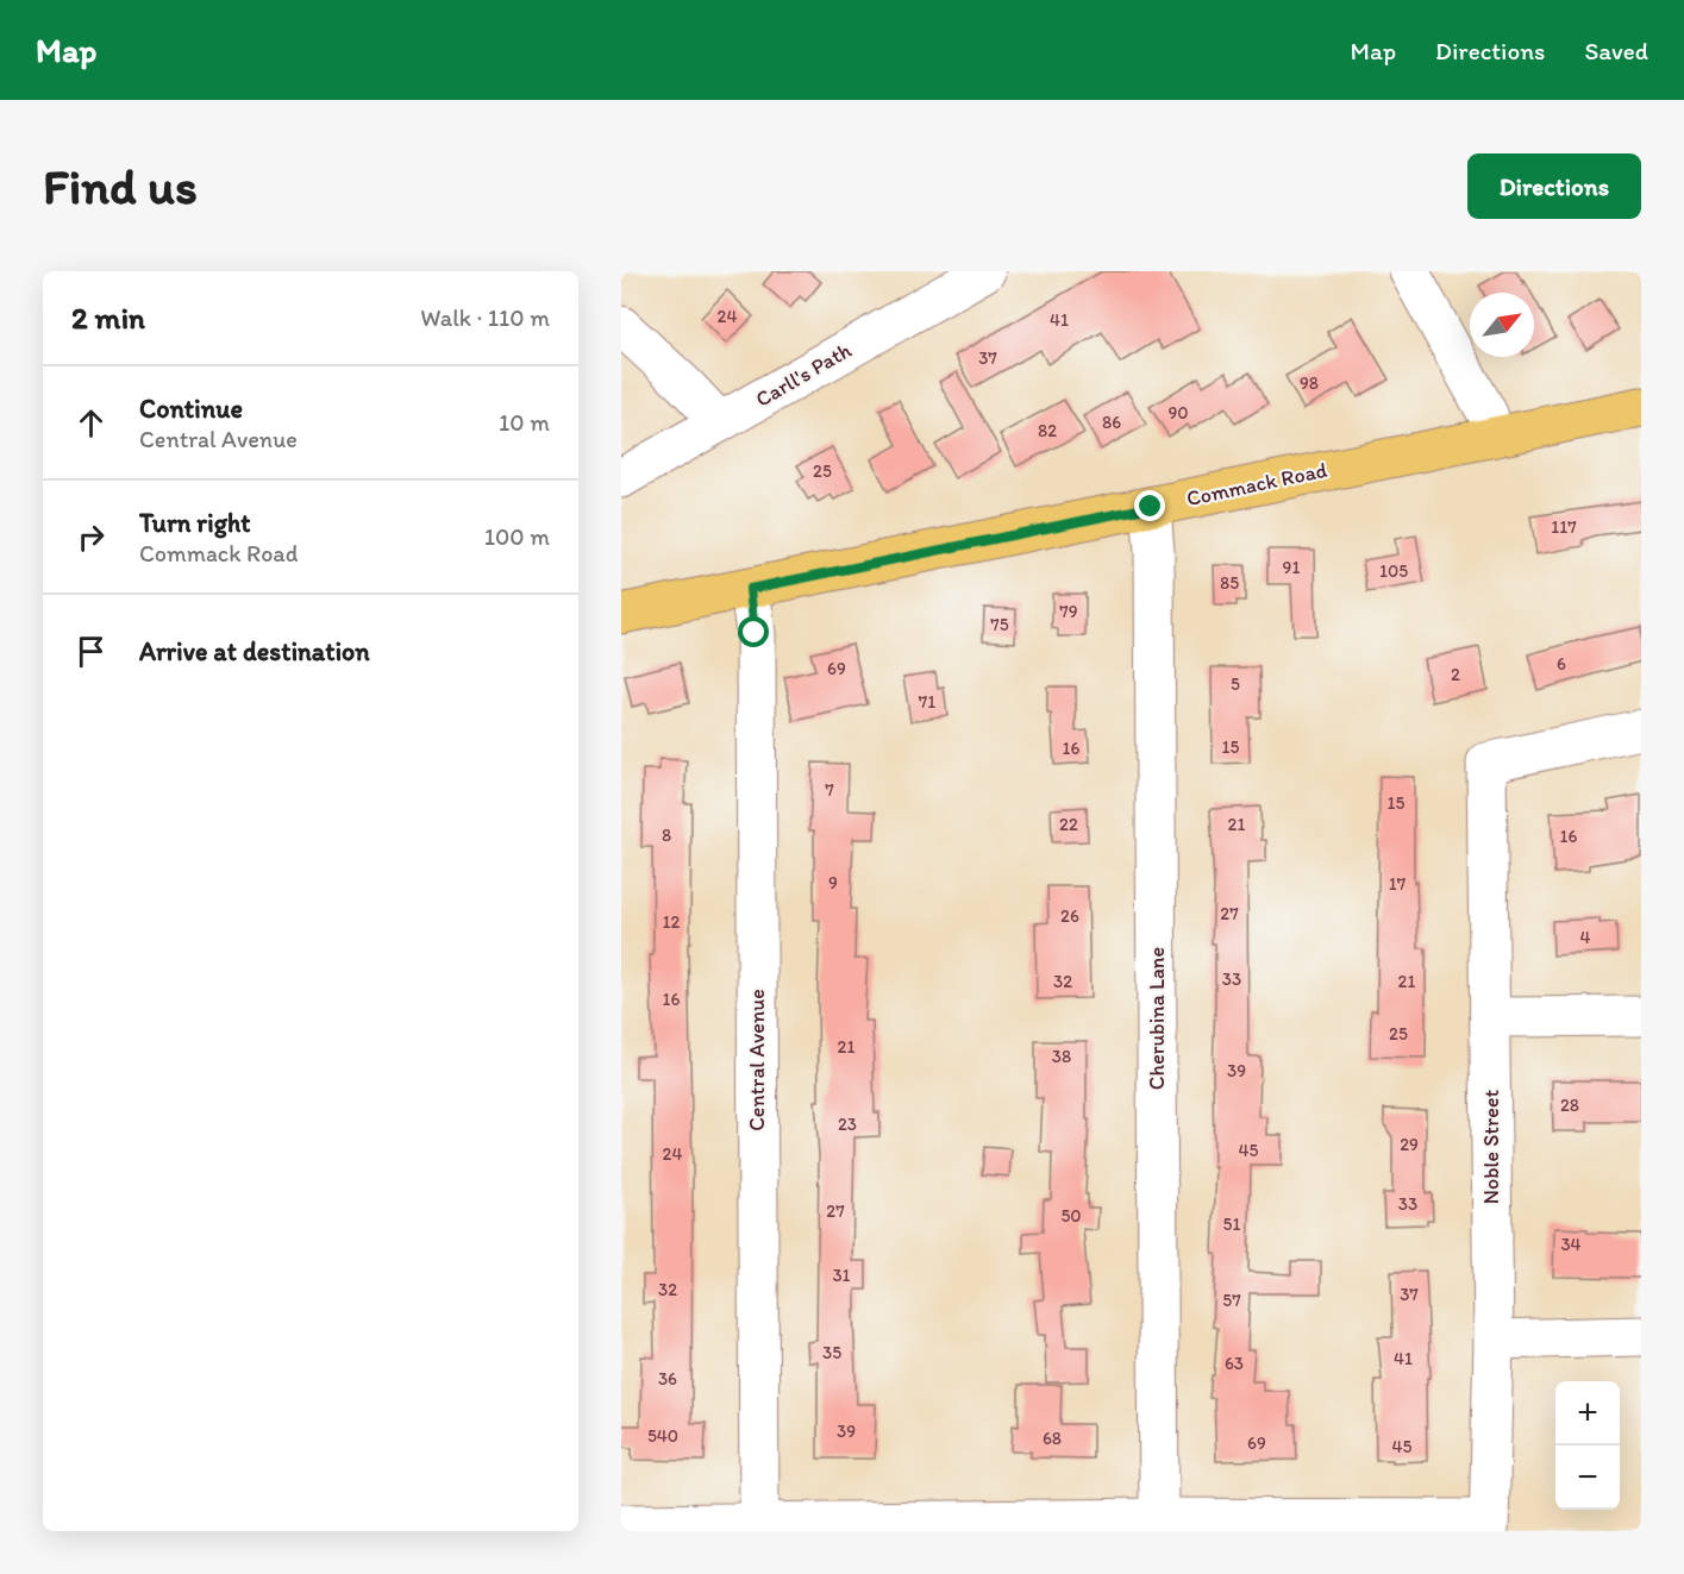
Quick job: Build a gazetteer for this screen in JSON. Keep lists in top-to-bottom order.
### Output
{
  "streets": {
    "main road": ["Commack Road"],
    "street": [
      "Carll's Path",
      "Cherubina Lane",
      "Central Avenue",
      "Noble Street"
    ]
  },
  "crossings": [
    ["Commack Road", "Cherubina Lane"],
    ["Commack Road", "Central Avenue"]
  ],
  "house_numbers": [
    "24",
    "41",
    "37",
    "98",
    "90",
    "86",
    "82",
    "25",
    "117",
    "91",
    "105",
    "85",
    "79",
    "75",
    "6",
    "69",
    "2",
    "5",
    "71",
    "15",
    "16",
    "7",
    "15",
    "22",
    "21",
    "8",
    "16",
    "9",
    "17",
    "27",
    "26",
    "12",
    "4",
    "33",
    "32",
    "21",
    "16",
    "25",
    "21",
    "38",
    "39",
    "28",
    "23",
    "29",
    "45",
    "24",
    "33",
    "27",
    "50",
    "51",
    "34",
    "31",
    "32",
    "37",
    "57",
    "35",
    "41",
    "63",
    "36",
    "39",
    "540",
    "68",
    "69",
    "45"
  ],
  "north": "top right",
  "page": {
    "header": "Map",
    "nav": ["Map", "Directions", "Saved"],
    "buttons": "Directions",
    "title": "Find us",
    "heading": ["2 min", "Walk · 110 m"],
    "list": [
      ["Continue", "Central Avenue", "10 m"],
      ["Turn right", "Commack Road", "100 m"],
      "Arrive at destination"
    ],
    "map_buttons": ["+", "−"]
  }
}
